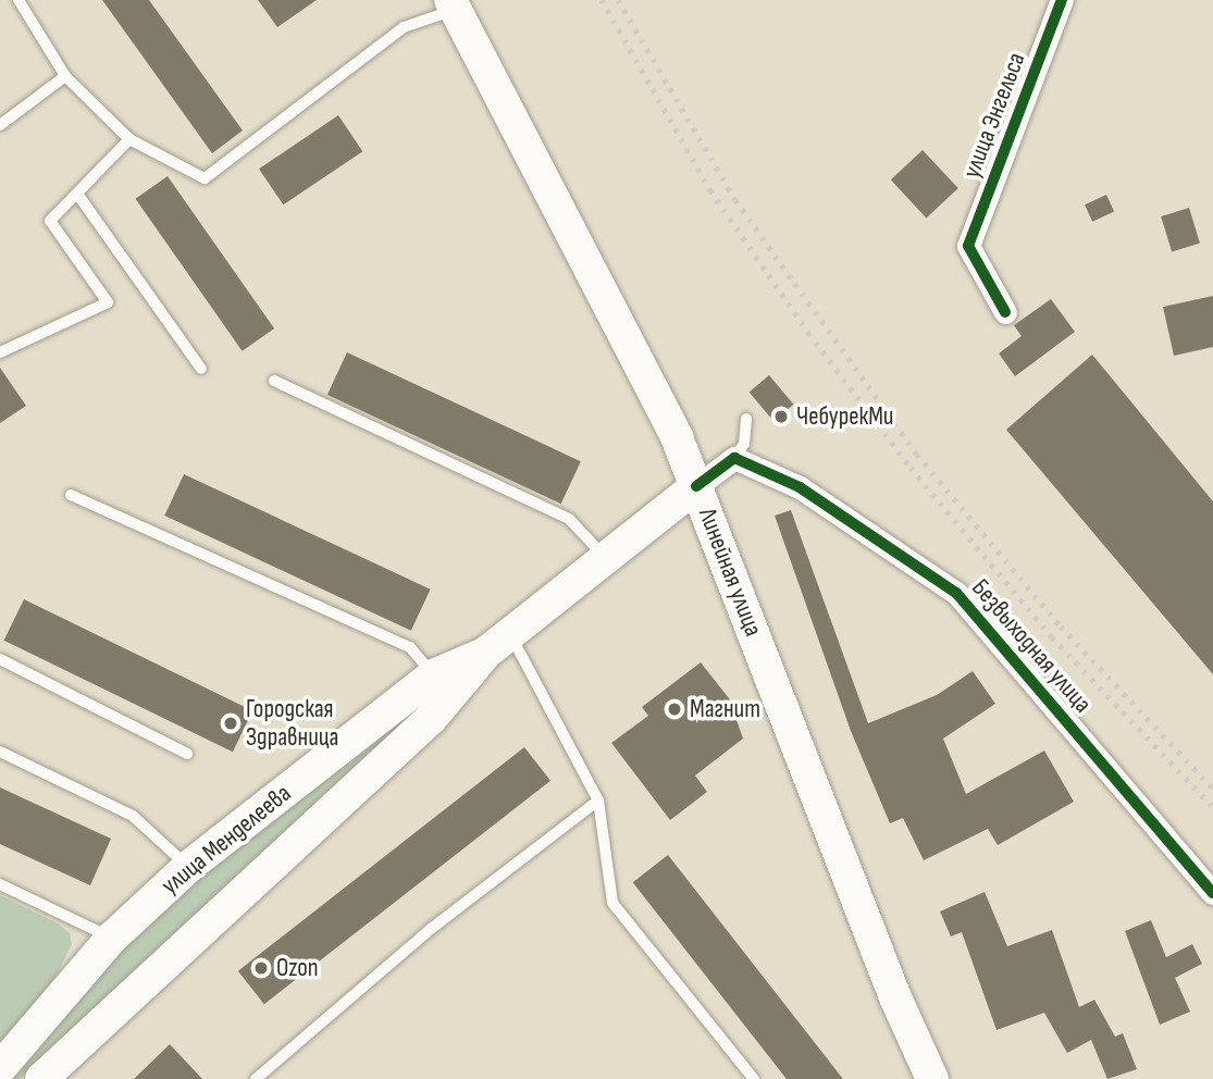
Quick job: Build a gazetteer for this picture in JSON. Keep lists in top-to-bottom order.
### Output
{
  "streets": {
    "main road": ["Линейная улица", "улица Менделеева"],
    "street": ["улица Энгельса", "Безвыходная улица"]
  },
  "crossings": [
    ["Линейная улица", "улица Менделеева"]
  ],
  "places": [
    "ЧебурекМи",
    "Магнит",
    "Городская Здравница",
    "Ozon"
  ]
}
